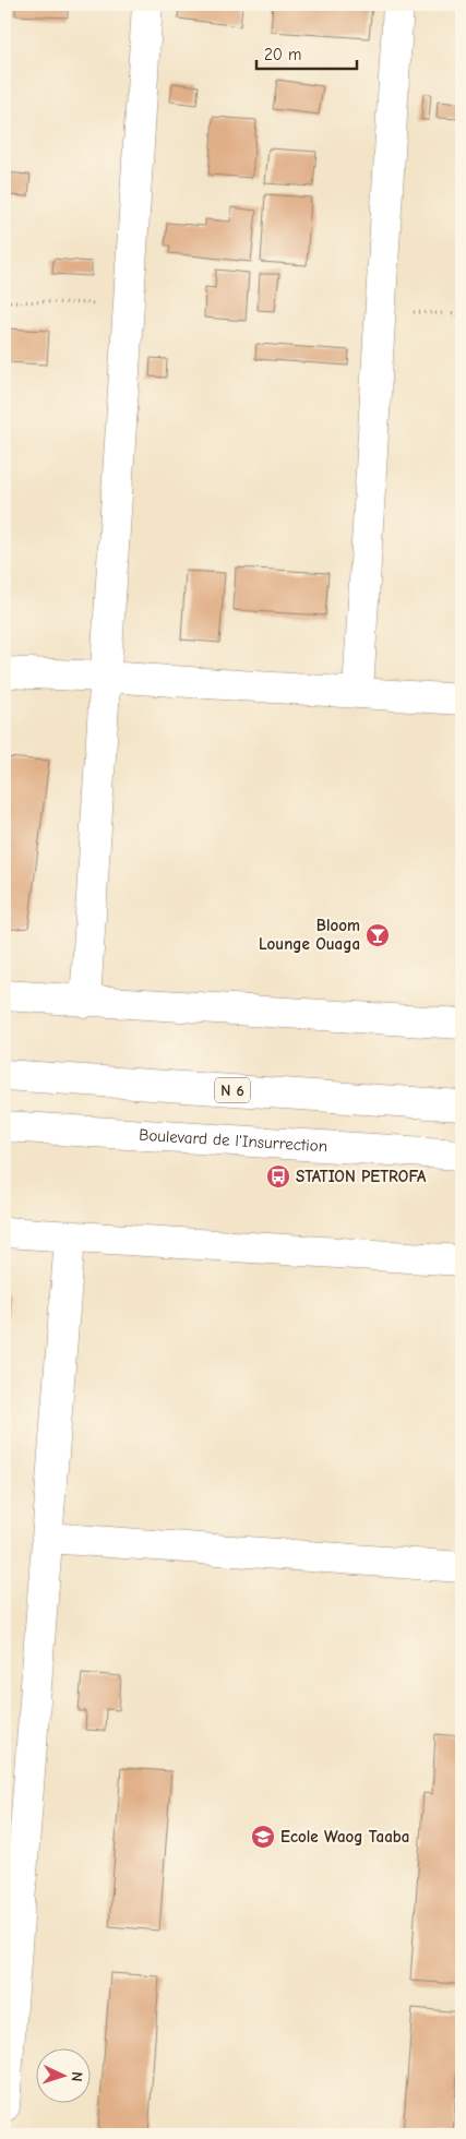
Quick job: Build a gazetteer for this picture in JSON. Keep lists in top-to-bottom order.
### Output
{
  "streets": {
    "street": ["N 6", "Boulevard de l'Insurrection"]
  },
  "places": {
    "bar": ["Bloom Lounge Ouaga"],
    "bus stop": ["STATION PETROFA"],
    "school or university": ["Ecole Waog Taaba"]
  },
  "scale_bar": "20 m",
  "north": "right"
}
